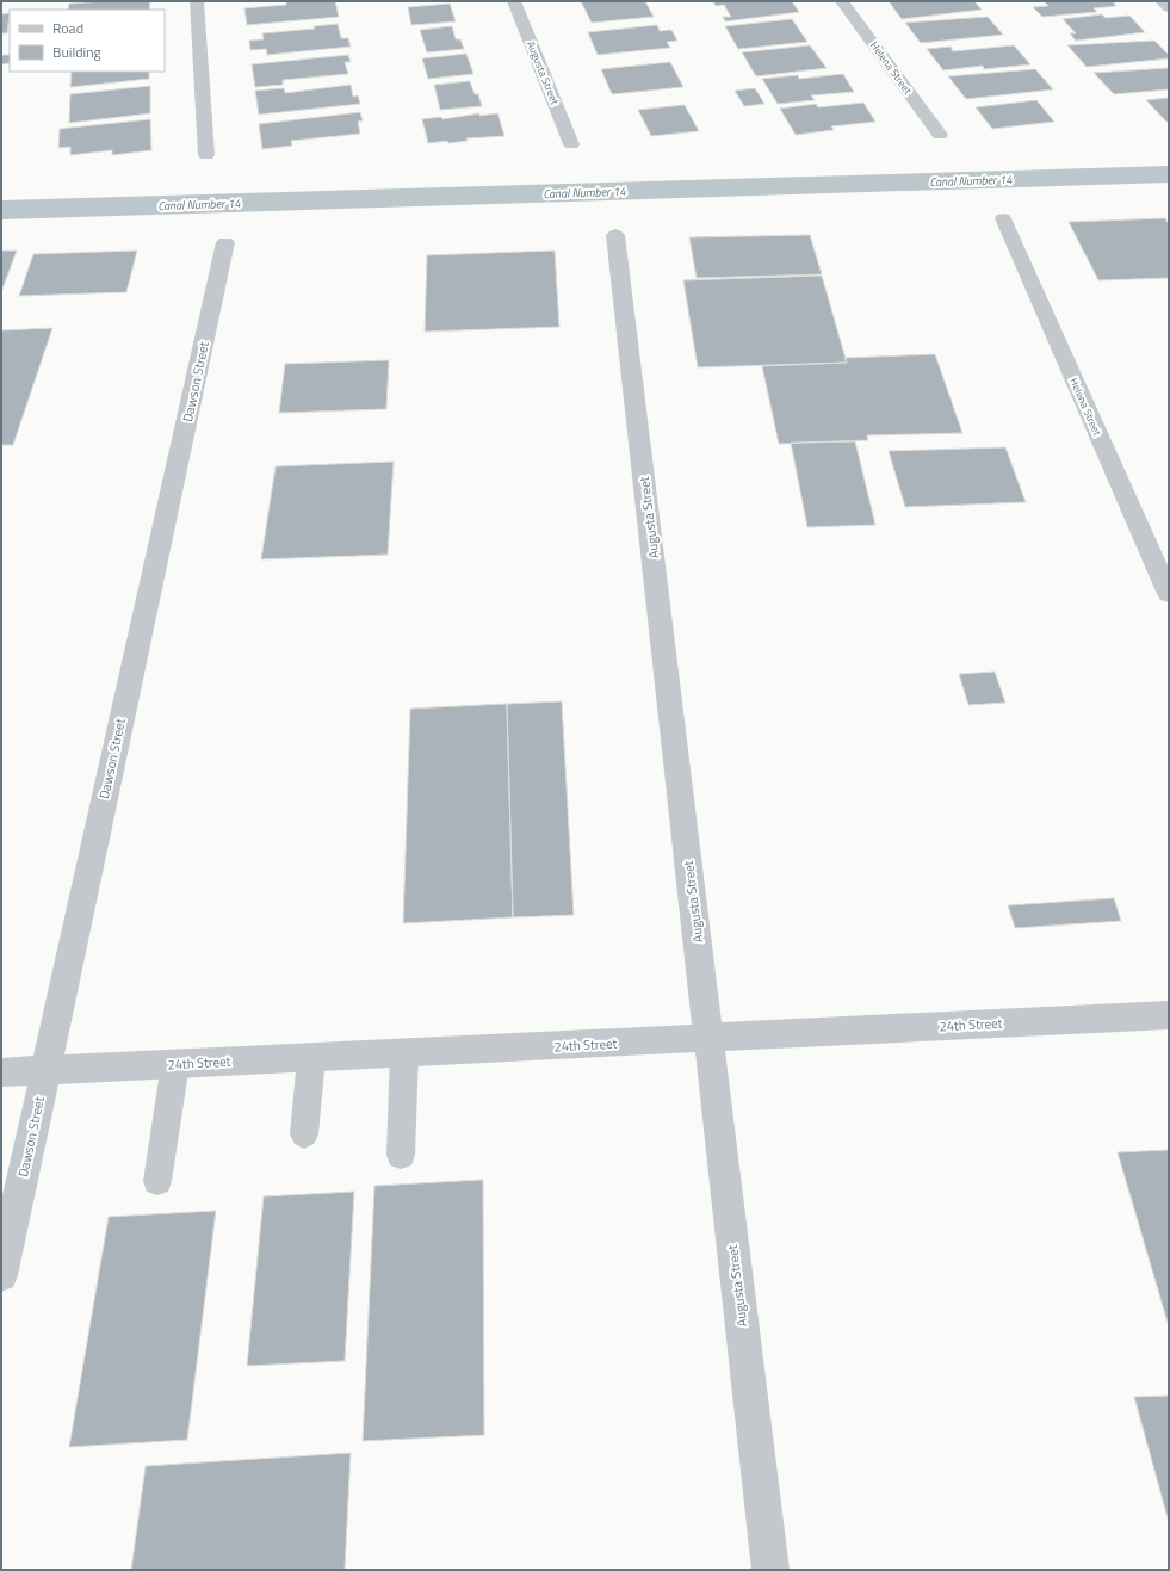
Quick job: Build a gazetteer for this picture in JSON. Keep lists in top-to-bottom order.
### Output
{
  "streets": {
    "street": [
      "Helena Street",
      "Augusta Street",
      "Dawson Street",
      "24th Street"
    ]
  },
  "crossings": [
    ["Augusta Street", "24th Street"],
    ["Dawson Street", "24th Street"]
  ],
  "water": ["Canal Number 14"],
  "legend": ["Road", "Building"]
}
